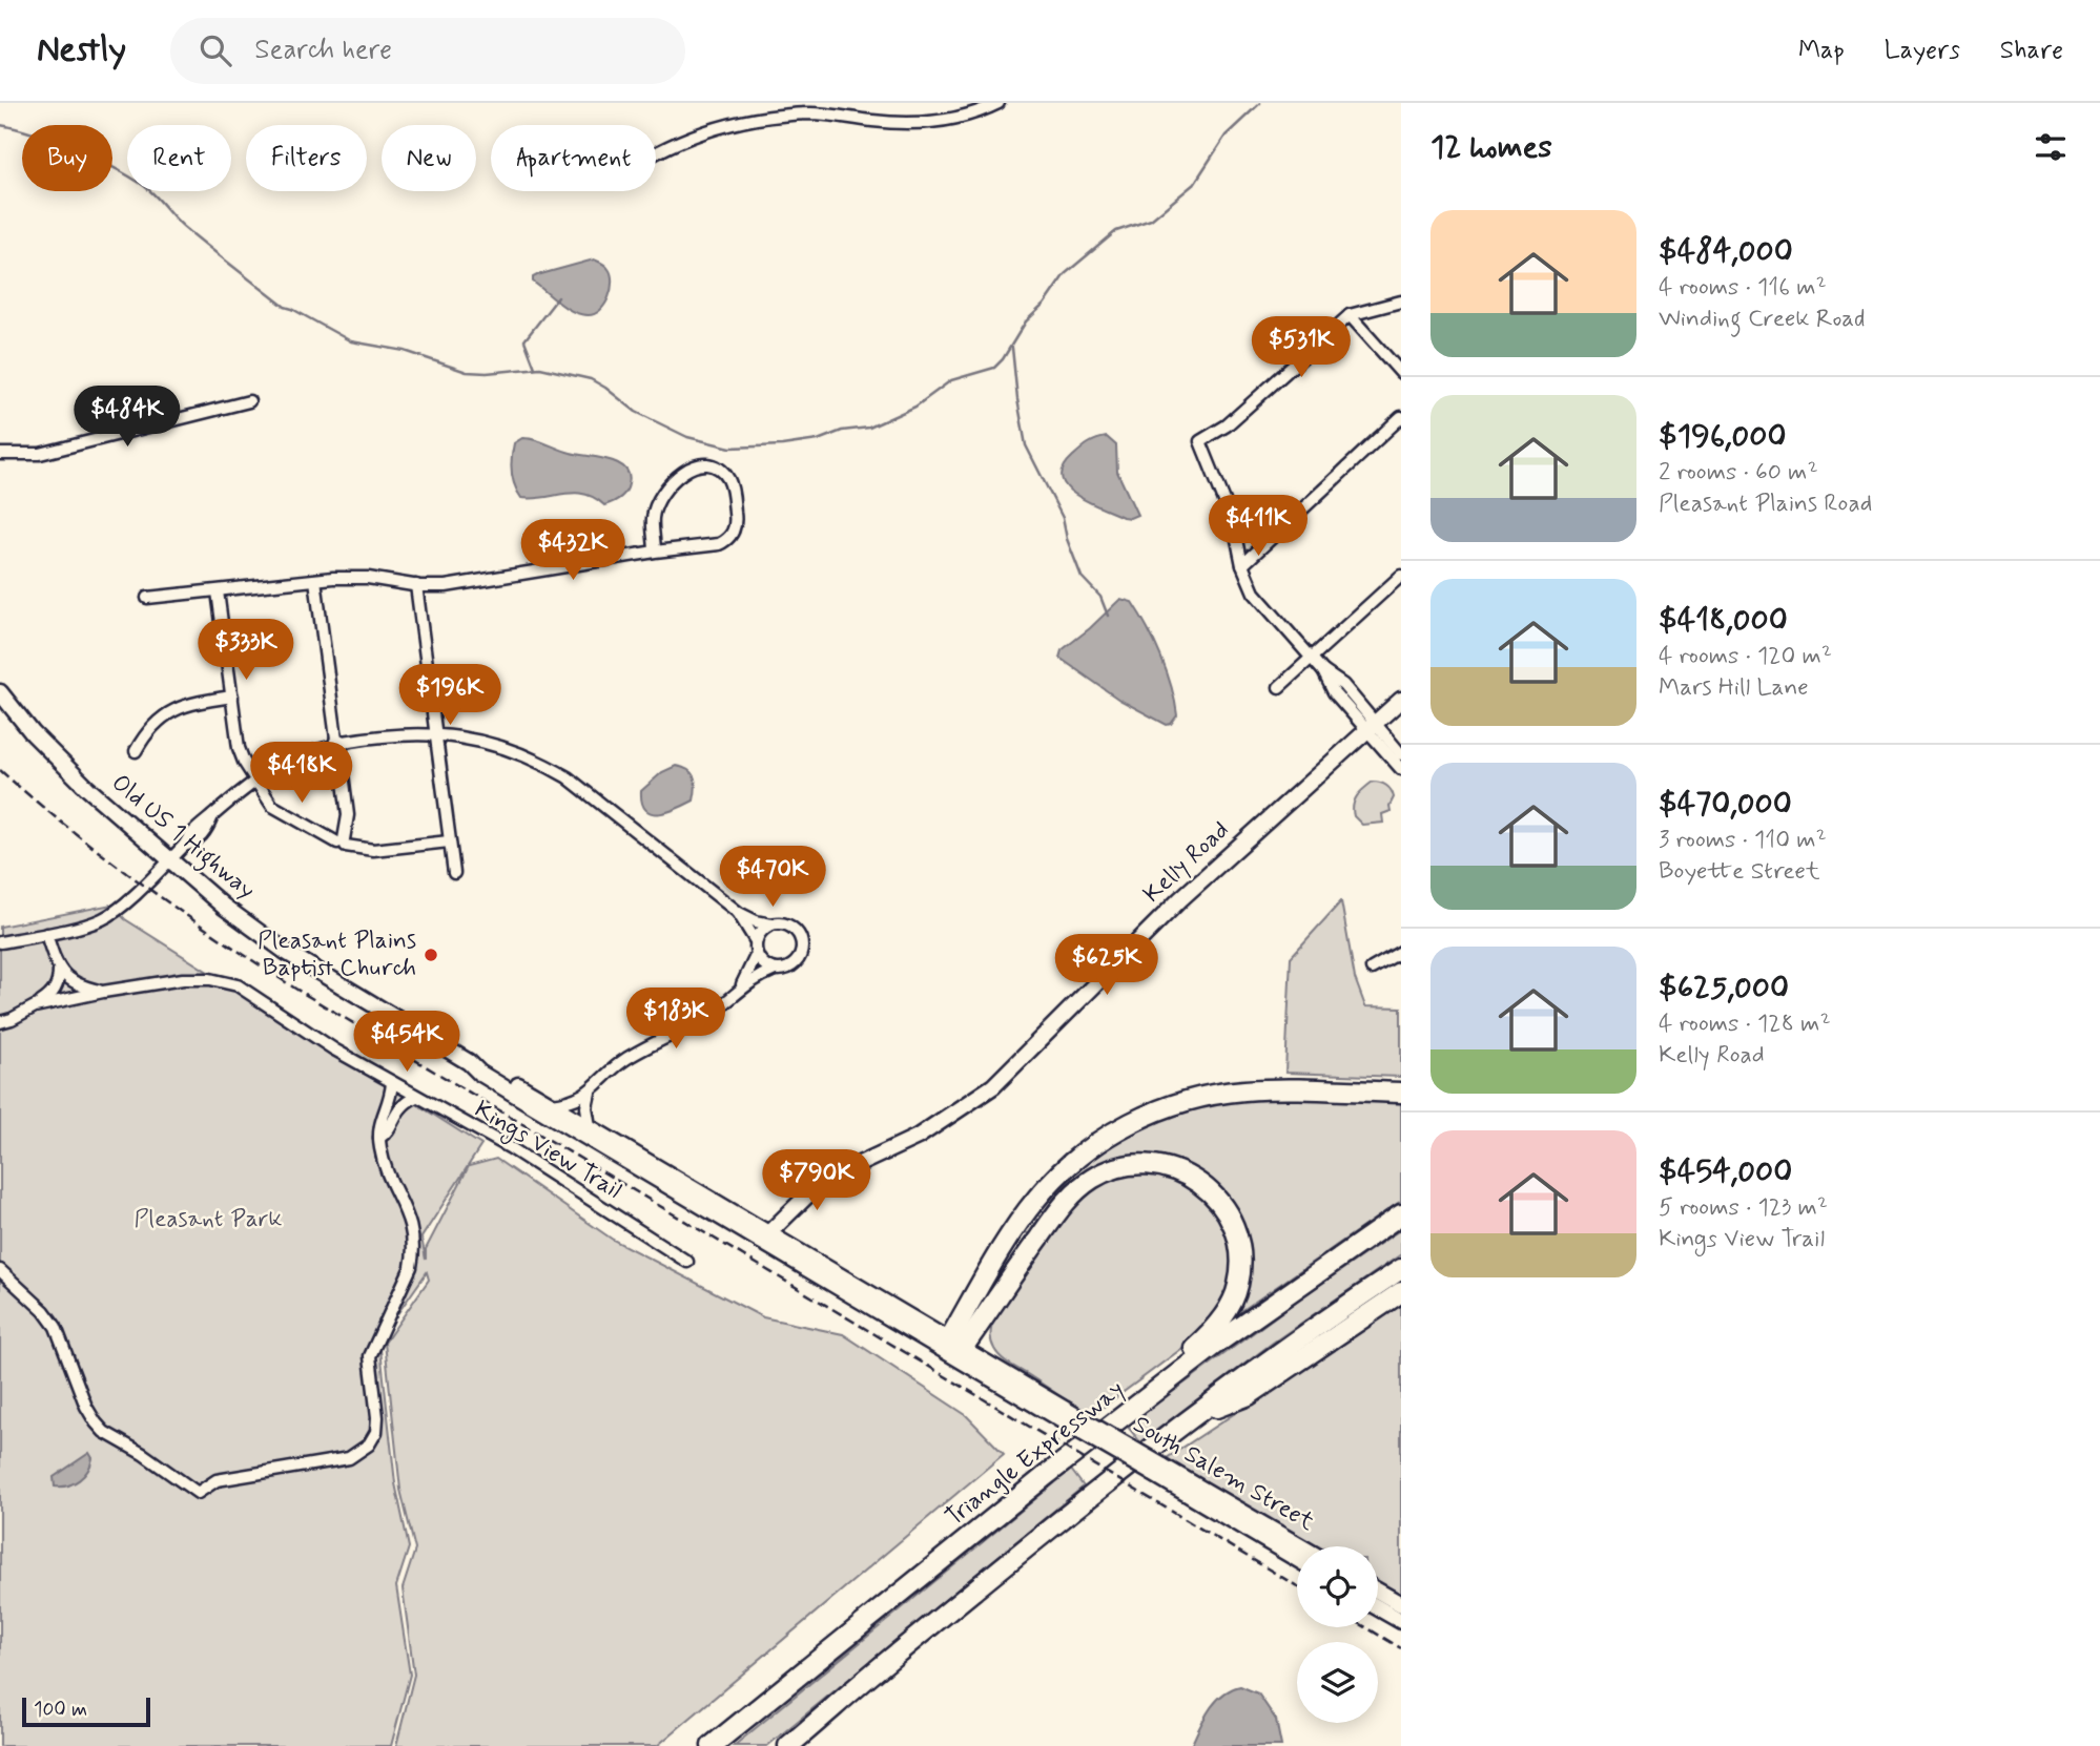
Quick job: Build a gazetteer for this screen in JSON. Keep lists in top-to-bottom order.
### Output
{
  "streets": {
    "highway": ["Triangle Expressway"],
    "main road": ["Old US 1 Highway", "Kelly Road", "South Salem Street"],
    "street": ["Kings View Trail"]
  },
  "crossings": [
    ["Old US 1 Highway", "Kelly Road"],
    ["Old US 1 Highway", "South Salem Street"]
  ],
  "parks": ["Pleasant Park"],
  "places": ["Pleasant Plains Baptist Church"],
  "scale_bar": "100 m",
  "page": {
    "header": "Nestly",
    "search": "Search here",
    "nav": ["Map", "Layers", "Share"],
    "heading": "12 homes",
    "chip": [
      "Buy",
      "Rent",
      "Filters",
      "New",
      "Apartment"
    ],
    "list": [
      {
        "name": "$484,000",
        "note": "4 rooms · 116 m² · Winding Creek Road"
      },
      {
        "name": "$196,000",
        "note": "2 rooms · 60 m² · Pleasant Plains Road"
      },
      {
        "name": "$418,000",
        "note": "4 rooms · 120 m² · Mars Hill Lane"
      },
      {
        "name": "$470,000",
        "note": "3 rooms · 110 m² · Boyette Street"
      },
      {
        "name": "$625,000",
        "note": "4 rooms · 128 m² · Kelly Road"
      },
      {
        "name": "$454,000",
        "note": "5 rooms · 123 m² · Kings View Trail"
      }
    ],
    "price": [
      "$531K",
      "$484K",
      "$411K",
      "$432K",
      "$333K",
      "$196K",
      "$418K",
      "$470K",
      "$625K",
      "$183K",
      "$454K",
      "$790K"
    ],
    "scale": "100 m"
  }
}
